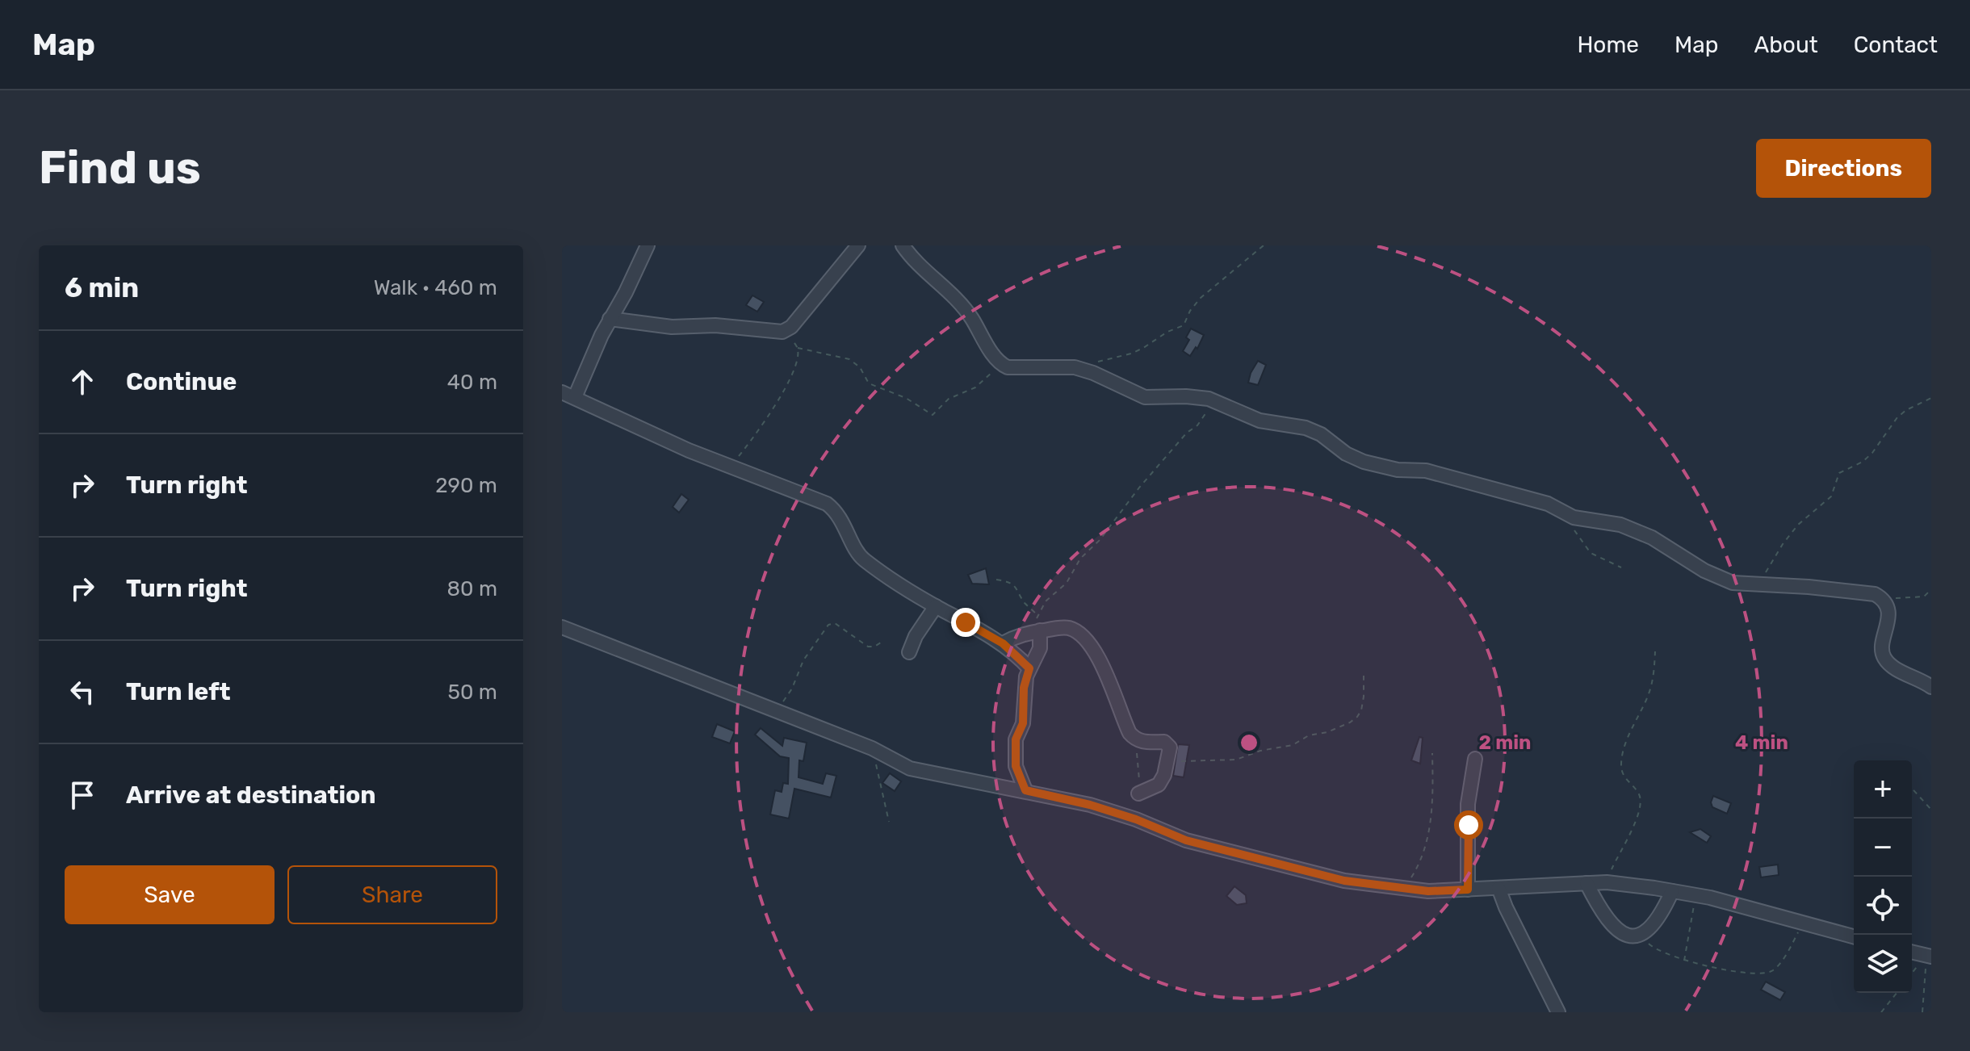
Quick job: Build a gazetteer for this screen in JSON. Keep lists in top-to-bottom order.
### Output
{
  "page": {
    "header": "Map",
    "nav": [
      "Home",
      "Map",
      "About",
      "Contact"
    ],
    "buttons": [
      "Directions",
      ["Save", "Share"]
    ],
    "title": "Find us",
    "heading": ["6 min", "Walk · 460 m"],
    "list": [
      ["Continue", "40 m"],
      ["Turn right", "290 m"],
      ["Turn right", "80 m"],
      ["Turn left", "50 m"],
      "Arrive at destination"
    ],
    "map_buttons": ["+", "−"]
  },
  "rings": ["2 min", "4 min"]
}
